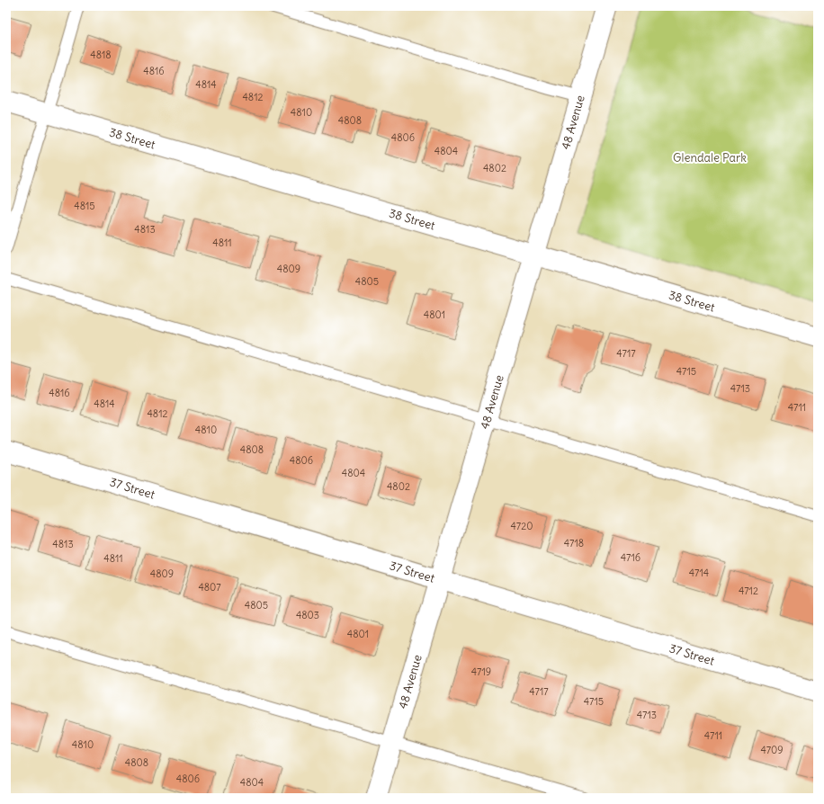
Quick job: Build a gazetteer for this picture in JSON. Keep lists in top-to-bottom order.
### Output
{
  "streets": {
    "street": ["48 Avenue", "38 Street", "37 Street"]
  },
  "crossings": [
    ["48 Avenue", "38 Street"],
    ["48 Avenue", "37 Street"]
  ],
  "parks": ["Glendale Park"],
  "house_numbers": [
    "4818",
    "4816",
    "4814",
    "4812",
    "4810",
    "4808",
    "4806",
    "4804",
    "4802",
    "4815",
    "4813",
    "4811",
    "4809",
    "4805",
    "4801",
    "4717",
    "4715",
    "4713",
    "4816",
    "4814",
    "4711",
    "4812",
    "4810",
    "4808",
    "4806",
    "4804",
    "4802",
    "4720",
    "4718",
    "4813",
    "4716",
    "4811",
    "4714",
    "4809",
    "4807",
    "4712",
    "4805",
    "4803",
    "4801",
    "4719",
    "4717",
    "4715",
    "4713",
    "4711",
    "4810",
    "4709",
    "4808",
    "4806",
    "4804"
  ]
}
